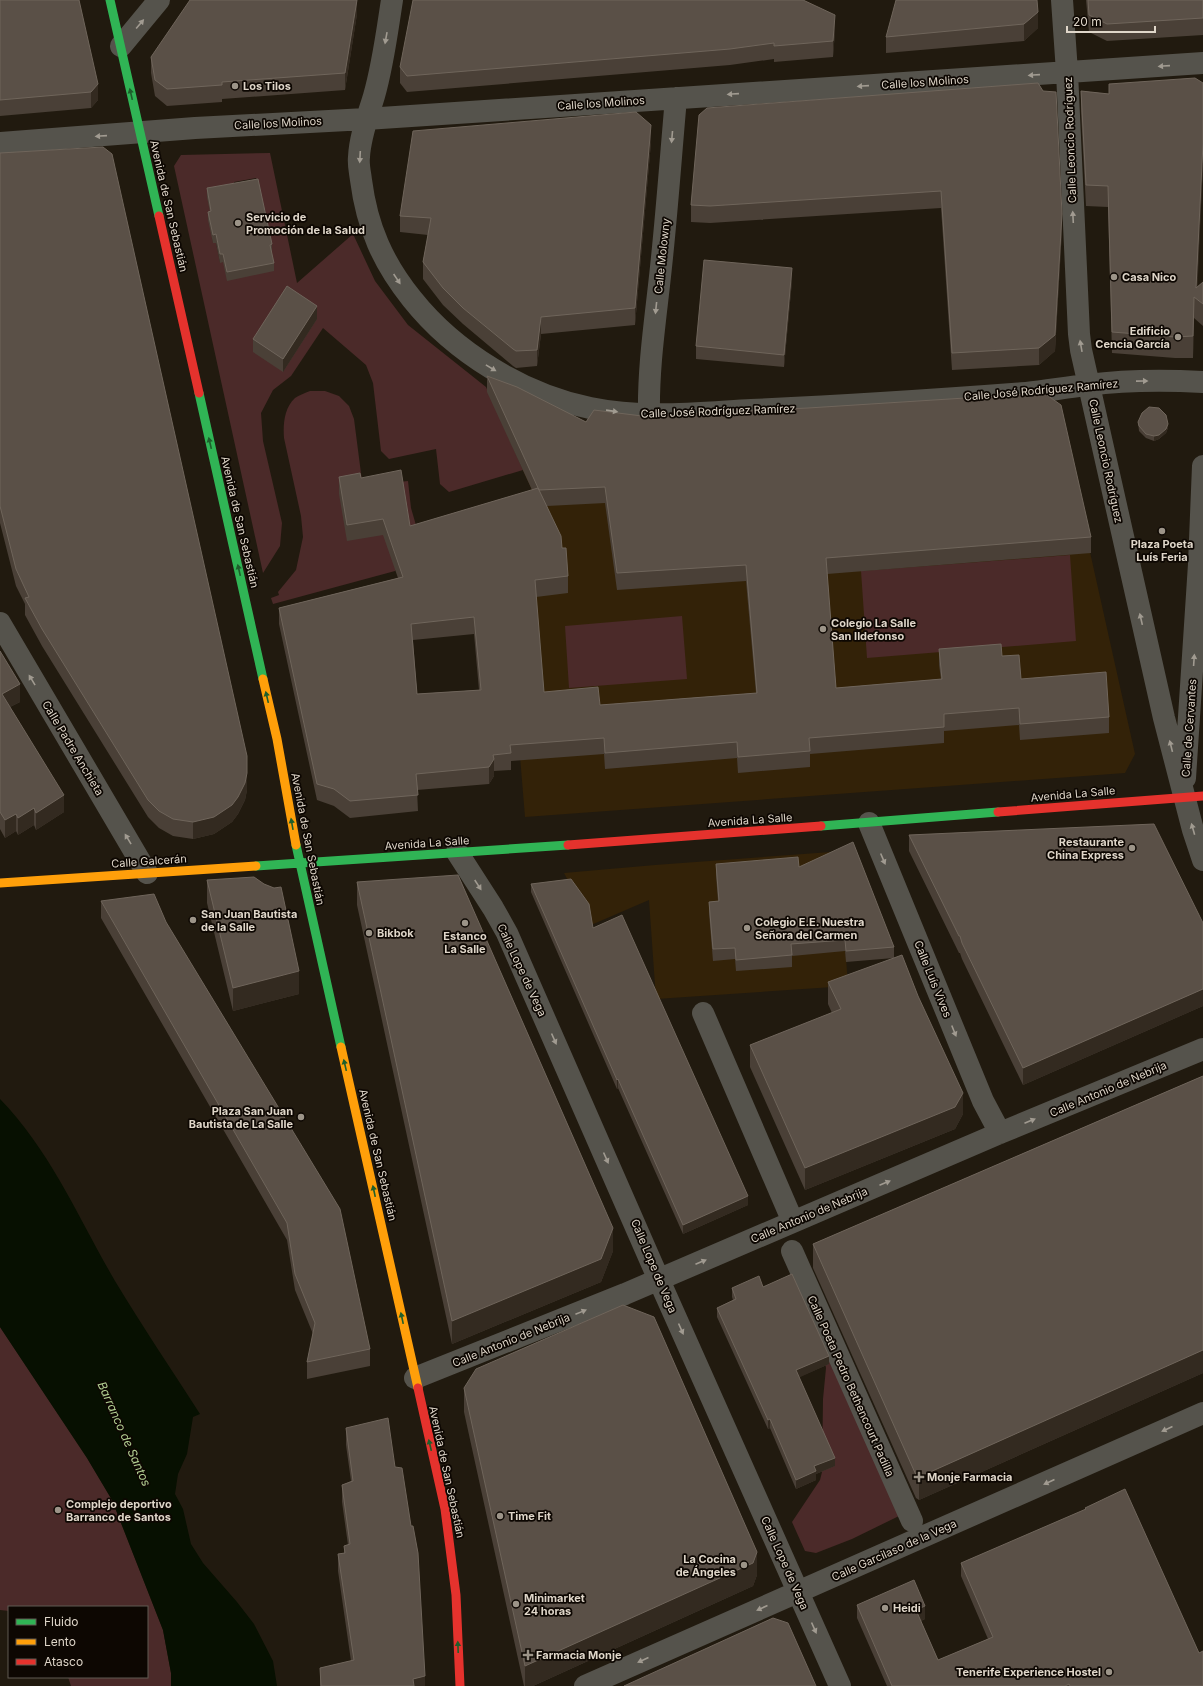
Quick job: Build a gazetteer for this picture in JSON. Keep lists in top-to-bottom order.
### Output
{
  "streets": {
    "street": [
      "Calle los Molinos",
      "Calle Leoncio Rodríguez",
      "Avenida de San Sebastián",
      "Calle Molowny",
      "Calle José Rodríguez Ramírez",
      "Calle de Cervantes",
      "Calle Padre Anchieta",
      "Avenida La Salle",
      "Calle Galcerán",
      "Calle Lope de Vega",
      "Calle Luís Vives",
      "Calle Antonio de Nebrija",
      "Calle Poeta Pedro Bethencourt Padilla",
      "Calle Garcilaso de la Vega"
    ]
  },
  "crossings": [
    ["Calle los Molinos", "Calle Leoncio Rodríguez"],
    ["Calle los Molinos", "Avenida de San Sebastián"],
    ["Calle los Molinos", "Calle Molowny"],
    ["Calle los Molinos", "Calle José Rodríguez Ramírez"],
    ["Calle Leoncio Rodríguez", "Calle José Rodríguez Ramírez"],
    ["Calle Leoncio Rodríguez", "Calle de Cervantes"],
    ["Calle Leoncio Rodríguez", "Avenida La Salle"],
    ["Avenida de San Sebastián", "Avenida La Salle"],
    ["Avenida de San Sebastián", "Calle Galcerán"],
    ["Avenida de San Sebastián", "Calle Antonio de Nebrija"],
    ["Calle Molowny", "Calle José Rodríguez Ramírez"],
    ["Calle de Cervantes", "Avenida La Salle"],
    ["Calle Padre Anchieta", "Calle Galcerán"],
    ["Avenida La Salle", "Calle Galcerán"],
    ["Avenida La Salle", "Calle Lope de Vega"],
    ["Avenida La Salle", "Calle Luís Vives"],
    ["Calle Lope de Vega", "Calle Antonio de Nebrija"],
    ["Calle Lope de Vega", "Calle Garcilaso de la Vega"],
    ["Calle Luís Vives", "Calle Antonio de Nebrija"]
  ],
  "one_way": [
    "Calle los Molinos",
    "Calle Leoncio Rodríguez",
    "Avenida de San Sebastián",
    "Calle Molowny",
    "Calle de Cervantes",
    "Calle Padre Anchieta",
    "Calle Lope de Vega",
    "Calle Luís Vives",
    "Calle Antonio de Nebrija",
    "Calle Garcilaso de la Vega"
  ],
  "water": ["Barranco de Santos"],
  "places": {
    "other": [
      "Los Tilos",
      "Servicio de Promoción de la Salud",
      "Casa Nico",
      "Edificio Cencia García",
      "Plaza Poeta Luís Feria",
      "Colegio La Salle San Ildefonso",
      "Restaurante China Express",
      "San Juan Bautista de la Salle",
      "Estanco La Salle",
      "Colegio E.E. Nuestra Señora del Carmen",
      "Bikbok",
      "Plaza San Juan Bautista de La Salle",
      "Complejo deportivo Barranco de Santos",
      "Time Fit",
      "La Cocina de Ángeles",
      "Minimarket 24 horas",
      "Heidi",
      "Tenerife Experience Hostel"
    ],
    "health": ["Monje Farmacia", "Farmacia Monje"]
  },
  "legend": ["Fluido", "Lento", "Atasco"],
  "scale_bar": "20 m"
}
